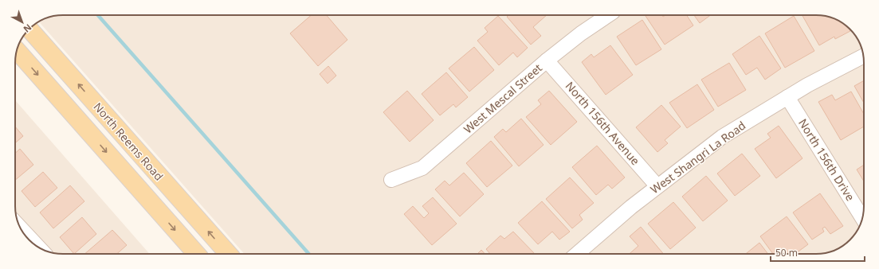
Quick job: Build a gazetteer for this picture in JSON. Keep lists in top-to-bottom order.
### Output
{
  "streets": {
    "main road": ["North Reems Road"],
    "street": [
      "West Mescal Street",
      "North 156th Avenue",
      "West Shangri La Road",
      "North 156th Drive"
    ]
  },
  "crossings": [
    ["West Mescal Street", "North 156th Avenue"],
    ["North 156th Avenue", "West Shangri La Road"],
    ["West Shangri La Road", "North 156th Drive"]
  ],
  "scale_bar": "50 m",
  "north": "bottom right"
}
